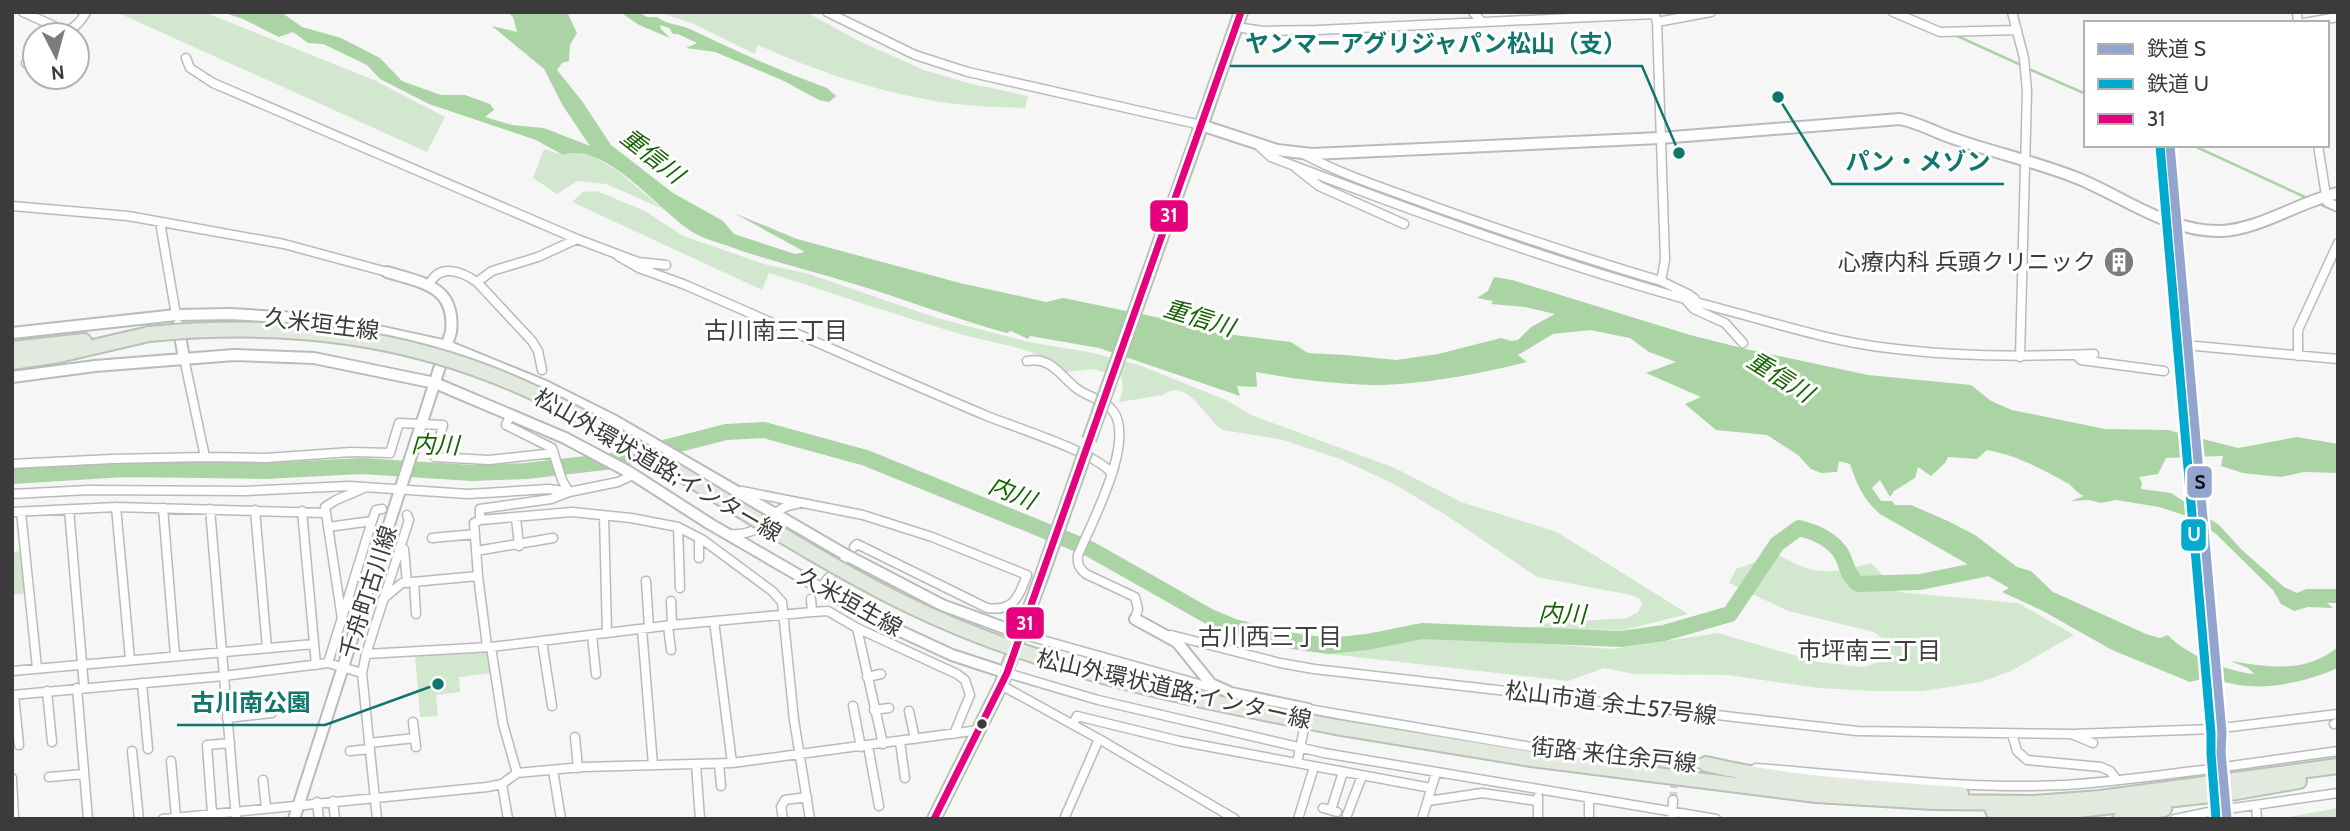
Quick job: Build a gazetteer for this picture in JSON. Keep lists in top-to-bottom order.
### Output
{
  "streets": {
    "highway": ["松山外環状道路;インター線"],
    "main road": [
      "久米垣生線",
      "千舟町古川線",
      "松山市道 余土57号線",
      "街路 来住余戸線"
    ]
  },
  "crossings": [
    ["久米垣生線", "街路 来住余戸線"]
  ],
  "districts": ["古川南三丁目", "古川西三丁目", "市坪南三丁目"],
  "water": ["重信川", "内川"],
  "places": {
    "other": ["パン・メゾン", "ヤンマーアグリジャパン松山（支）", "古川南公園"],
    "building": ["心療内科 兵頭クリニック"]
  },
  "lines": ["transit line 31", "rail line S", "rail line U"],
  "legend": ["鉄道 S", "鉄道 U", "31"],
  "north": "bottom"
}
